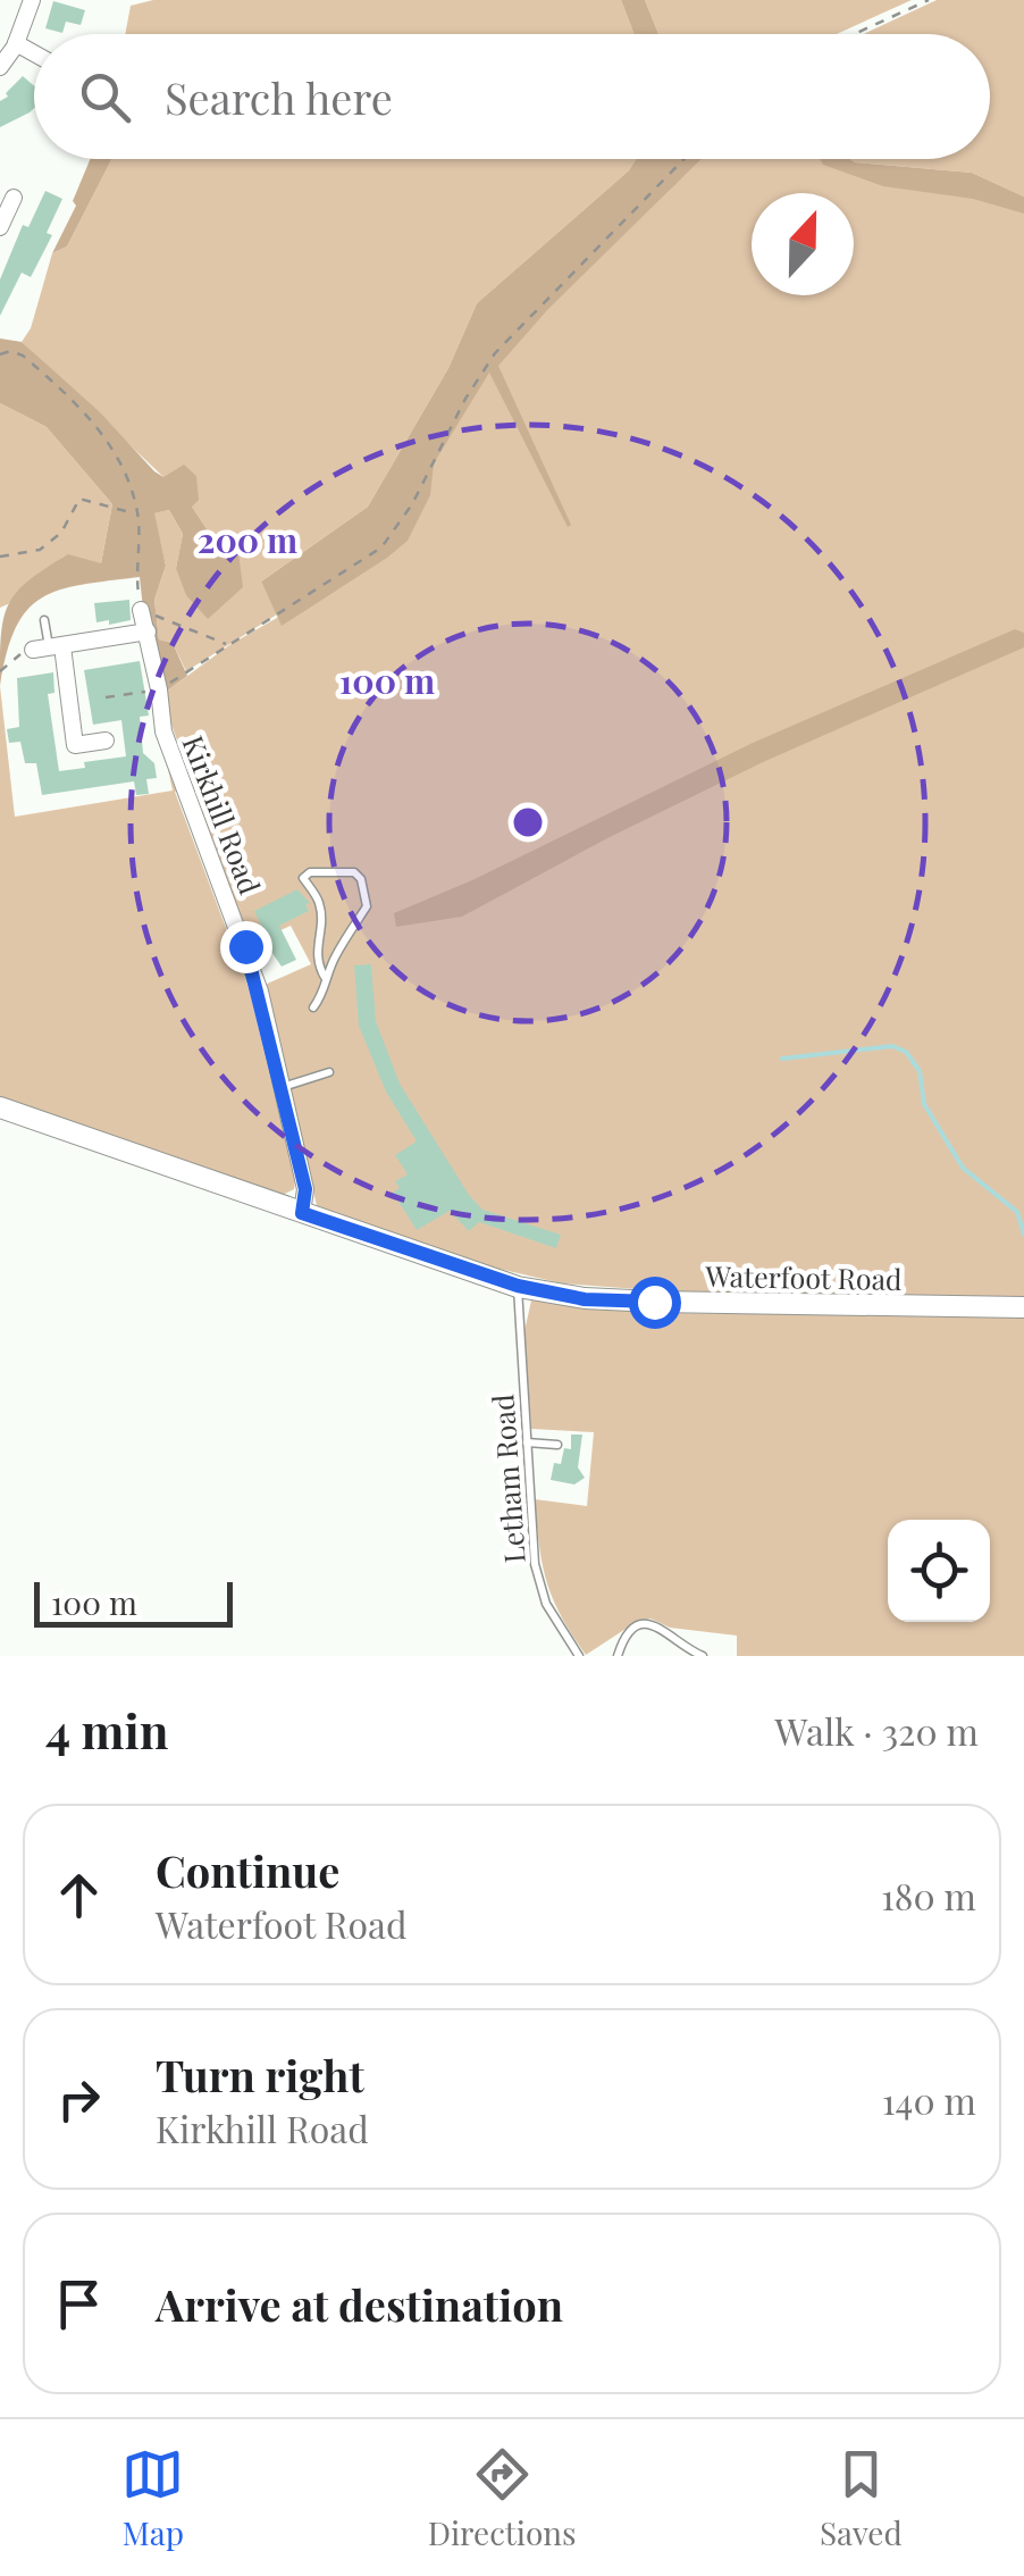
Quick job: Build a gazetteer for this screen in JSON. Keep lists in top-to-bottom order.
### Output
{
  "streets": {
    "street": ["Kirkhill Road", "Waterfoot Road"],
    "lane": ["Letham Road"]
  },
  "crossings": [
    ["Kirkhill Road", "Waterfoot Road"],
    ["Waterfoot Road", "Letham Road"]
  ],
  "scale_bar": "100 m",
  "north": "top",
  "page": {
    "search": "Search here",
    "scale": "100 m",
    "heading": ["4 min", "Walk · 320 m"],
    "list": [
      ["Continue", "Waterfoot Road", "180 m"],
      ["Turn right", "Kirkhill Road", "140 m"],
      "Arrive at destination"
    ],
    "nav": ["Map", "Directions", "Saved"]
  },
  "rings": ["200 m", "100 m"]
}
